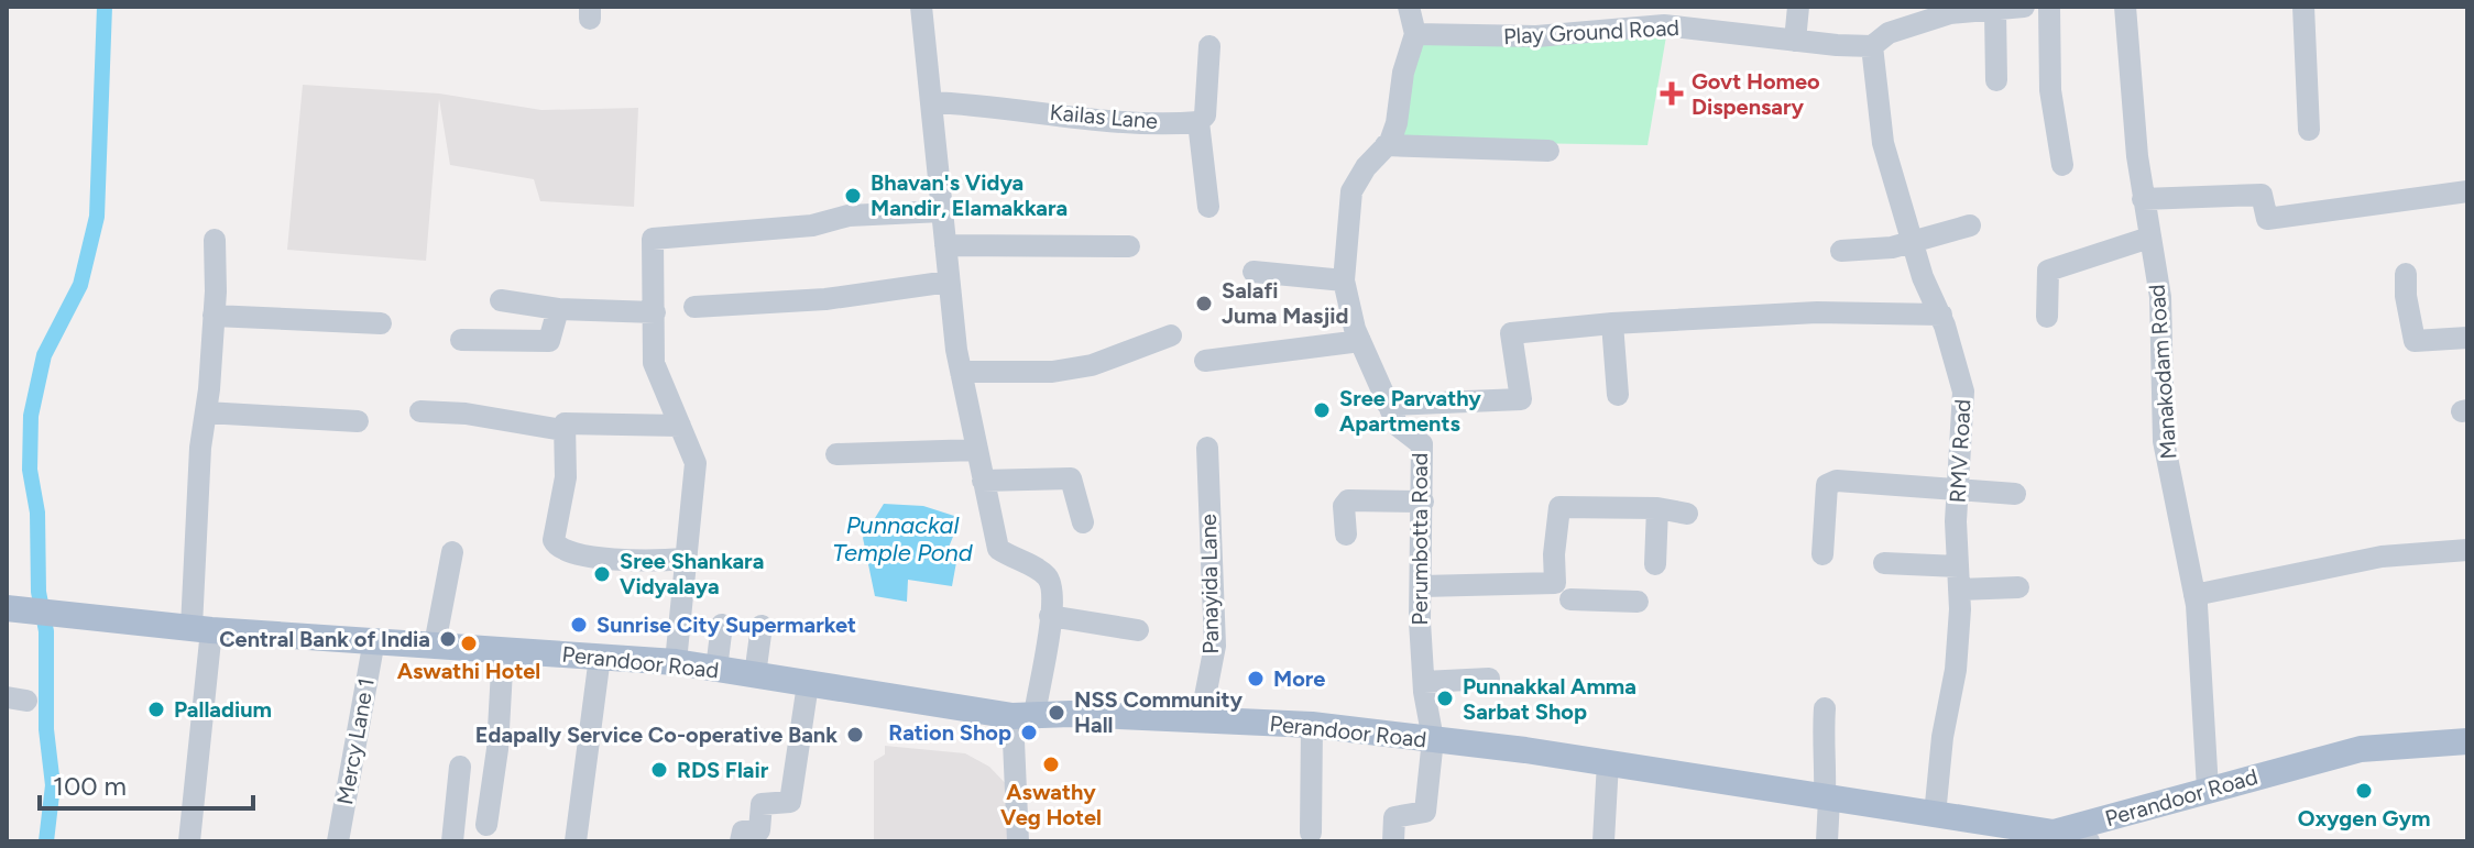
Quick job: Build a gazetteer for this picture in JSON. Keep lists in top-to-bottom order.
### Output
{
  "streets": {
    "main road": ["Perandoor Road"],
    "street": [
      "Play Ground Road",
      "Kailas Lane",
      "Manakodam Road",
      "RMV Road",
      "Perumbotta Road",
      "Panayida Lane",
      "Mercy Lane 1"
    ]
  },
  "crossings": [
    ["Play Ground Road", "RMV Road"],
    ["Play Ground Road", "Perumbotta Road"],
    ["Manakodam Road", "Perandoor Road"],
    ["RMV Road", "Perandoor Road"],
    ["Perumbotta Road", "Perandoor Road"],
    ["Panayida Lane", "Perandoor Road"],
    ["Perandoor Road", "Mercy Lane 1"]
  ],
  "water": ["Punnackal Temple Pond"],
  "places": {
    "health": ["Govt Homeo Dispensary"],
    "other": [
      "Bhavan's Vidya Mandir, Elamakkara",
      "Salafi Juma Masjid",
      "Sree Parvathy Apartments",
      "Sree Shankara Vidyalaya",
      "Sunrise City Supermarket",
      "Central Bank of India",
      "Aswathi Hotel",
      "More",
      "Punnakkal Amma Sarbat Shop",
      "Palladium",
      "NSS Community Hall",
      "Ration Shop",
      "Edapally Service Co-operative Bank",
      "Aswathy Veg Hotel",
      "RDS Flair",
      "Oxygen Gym"
    ]
  },
  "scale_bar": "100 m"
}
